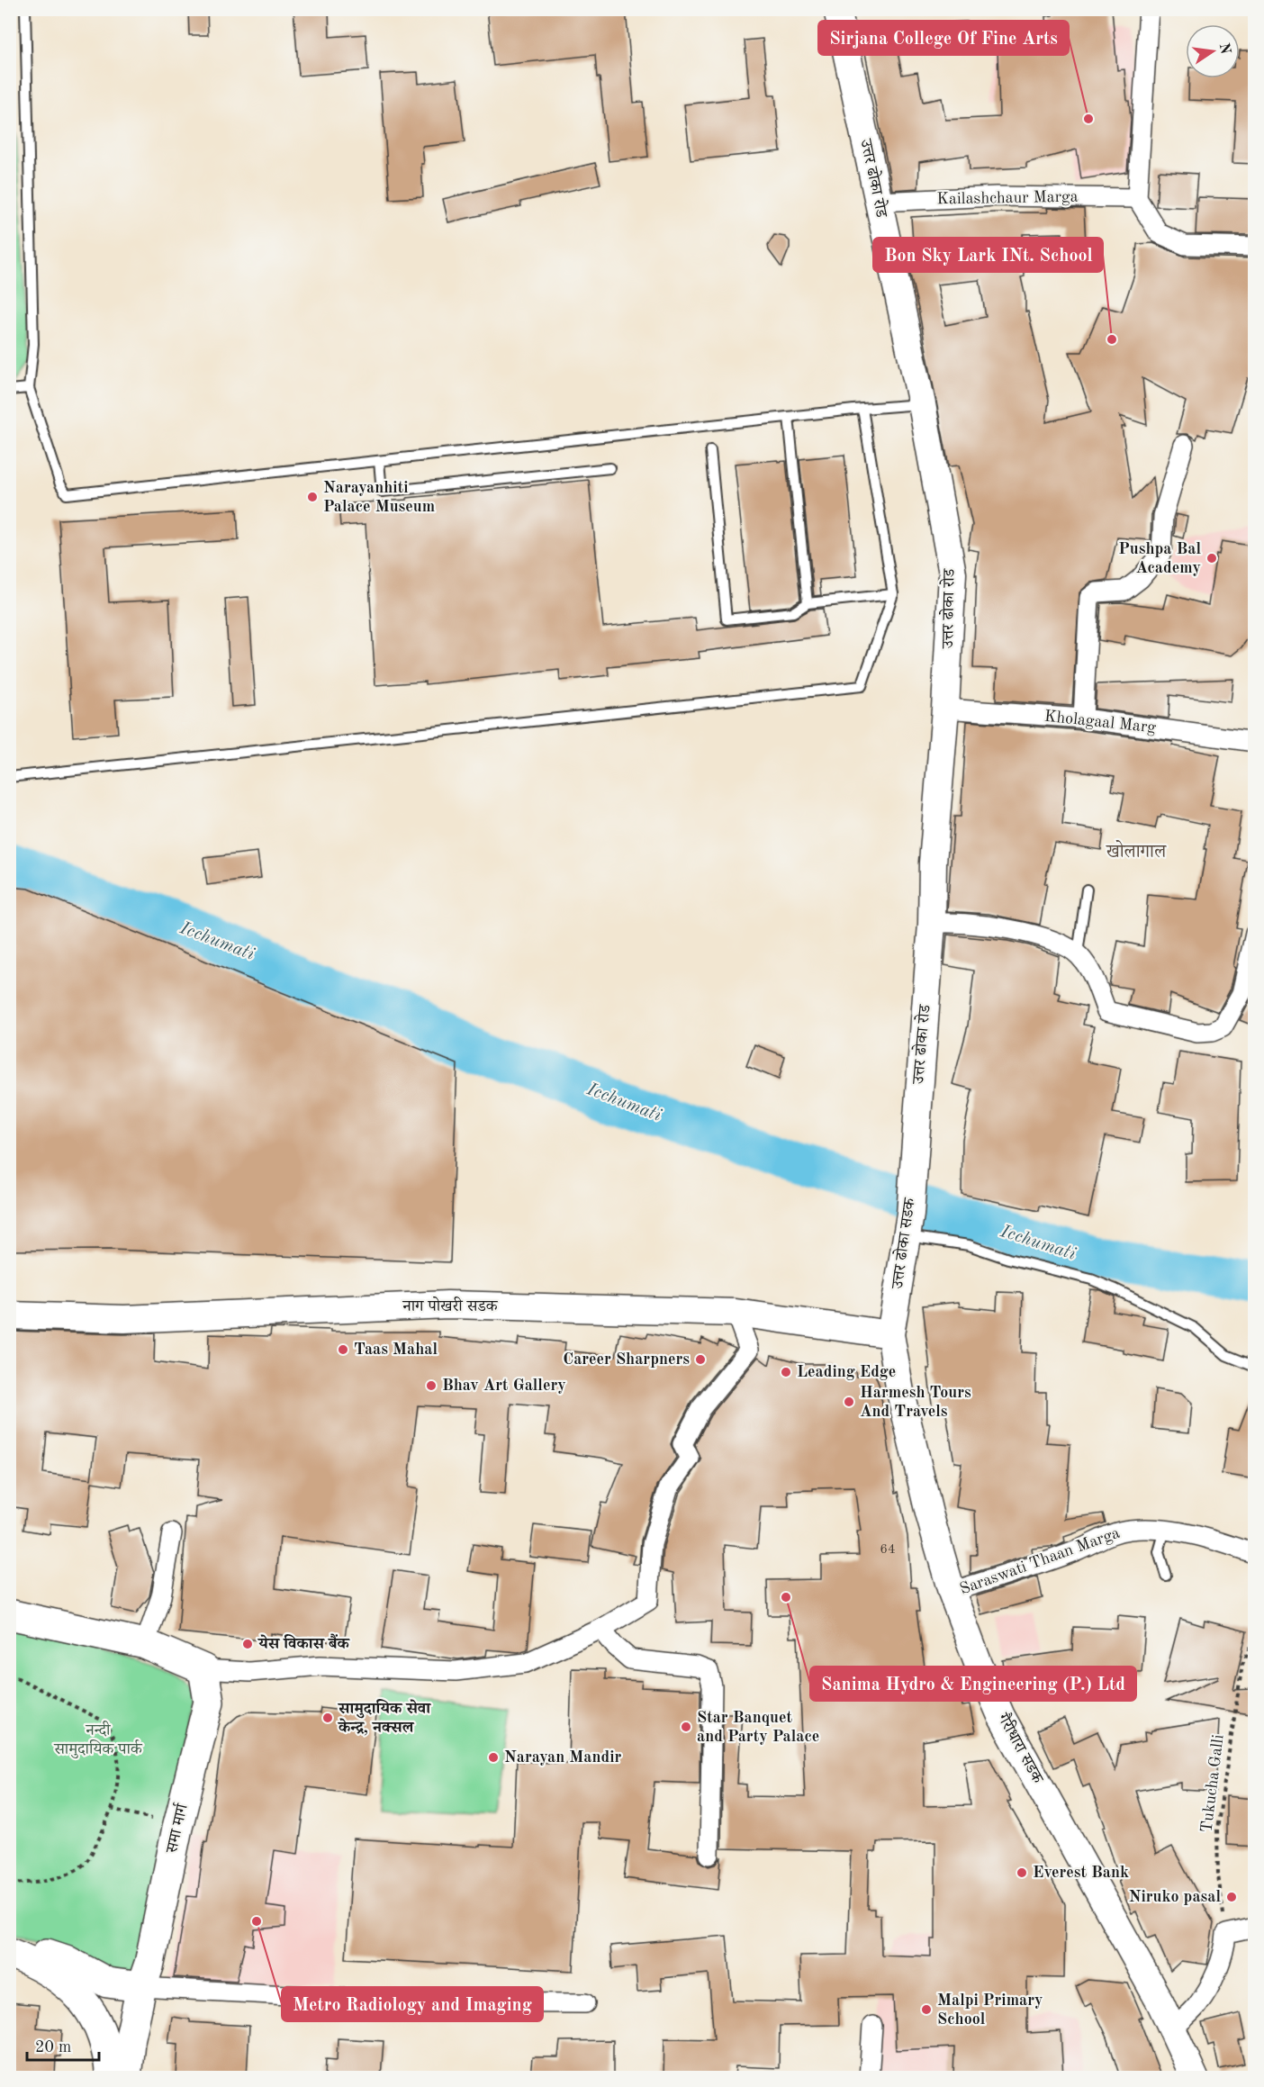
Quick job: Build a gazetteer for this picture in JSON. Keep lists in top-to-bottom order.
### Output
{
  "streets": {
    "main road": [
      "उत्तर ढोका रोड",
      "उत्तर ढोका सडक",
      "नाग पोखरी सडक",
      "गैरीधारा सडक",
      "समा मार्ग"
    ],
    "street": ["Kailashchaur Marga", "Kholagaal Marg", "Saraswati Thaan Marga"],
    "path": ["Tukucha Galli"]
  },
  "crossings": [
    ["उत्तर ढोका रोड", "Kailashchaur Marga"],
    ["उत्तर ढोका रोड", "Kholagaal Marg"],
    ["उत्तर ढोका रोड", "उत्तर ढोका सडक"],
    ["उत्तर ढोका सडक", "नाग पोखरी सडक"],
    ["उत्तर ढोका सडक", "गैरीधारा सडक"],
    ["नाग पोखरी सडक", "गैरीधारा सडक"],
    ["Saraswati Thaan Marga", "गैरीधारा सडक"]
  ],
  "districts": ["खोलागाल"],
  "water": ["Icchumati"],
  "parks": ["नन्दी सामुदायिक पार्क"],
  "places": [
    "Sirjana College Of Fine Arts",
    "Bon Sky Lark INt. School",
    "Narayanhiti Palace Museum",
    "Pushpa Bal Academy",
    "Taas Mahal",
    "Career Sharpners",
    "Leading Edge",
    "Bhav Art Gallery",
    "Harmesh Tours And Travels",
    "Sanima Hydro & Engineering (P.) Ltd",
    "येस विकास बैंक",
    "सामुदायिक सेवा केन्द्र, नक्सल",
    "Star Banquet and Party Palace",
    "Narayan Mandir",
    "Everest Bank",
    "Niruko pasal",
    "Metro Radiology and Imaging",
    "Malpi Primary School"
  ],
  "house_numbers": ["64"],
  "scale_bar": "20 m",
  "north": "right"
}
